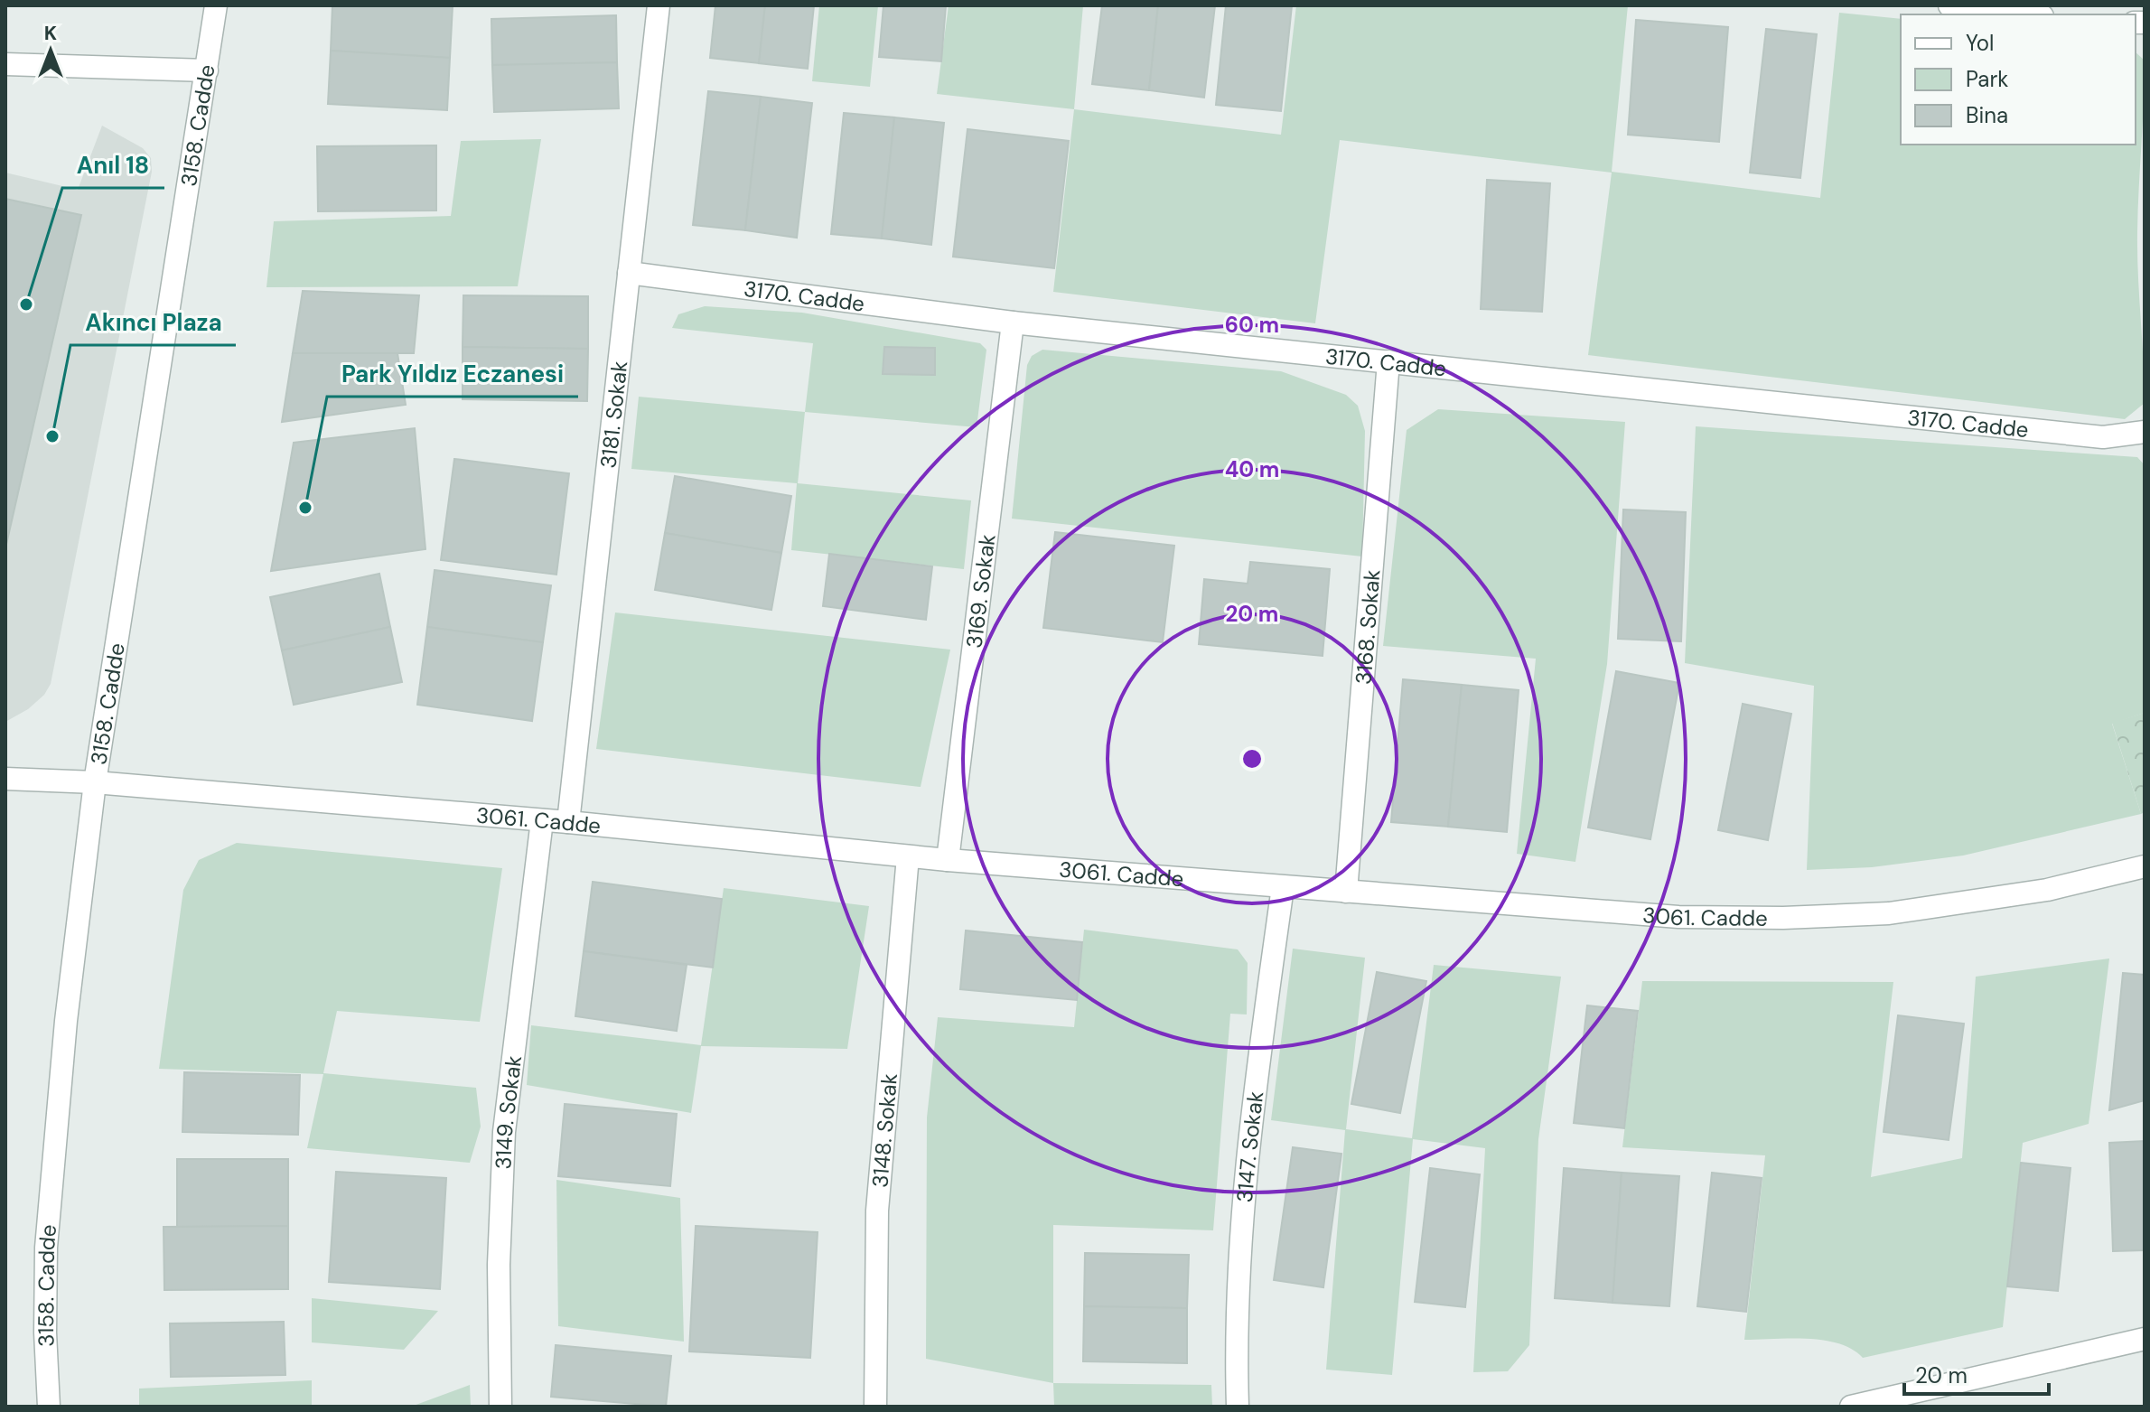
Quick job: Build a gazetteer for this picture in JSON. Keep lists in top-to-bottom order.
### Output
{
  "streets": {
    "street": [
      "3158. Cadde",
      "3170. Cadde",
      "3181. Sokak",
      "3169. Sokak",
      "3168. Sokak",
      "3061. Cadde",
      "3149. Sokak",
      "3148. Sokak",
      "3147. Sokak"
    ]
  },
  "crossings": [
    ["3158. Cadde", "3061. Cadde"],
    ["3170. Cadde", "3181. Sokak"],
    ["3170. Cadde", "3169. Sokak"],
    ["3170. Cadde", "3168. Sokak"],
    ["3181. Sokak", "3061. Cadde"],
    ["3169. Sokak", "3061. Cadde"],
    ["3168. Sokak", "3061. Cadde"],
    ["3061. Cadde", "3149. Sokak"],
    ["3061. Cadde", "3148. Sokak"],
    ["3061. Cadde", "3147. Sokak"]
  ],
  "places": ["Anıl 18", "Akıncı Plaza", "Park Yıldız Eczanesi"],
  "legend": ["Yol", "Park", "Bina"],
  "scale_bar": "20 m",
  "north": "top",
  "rings": ["60 m", "40 m", "20 m"]
}
